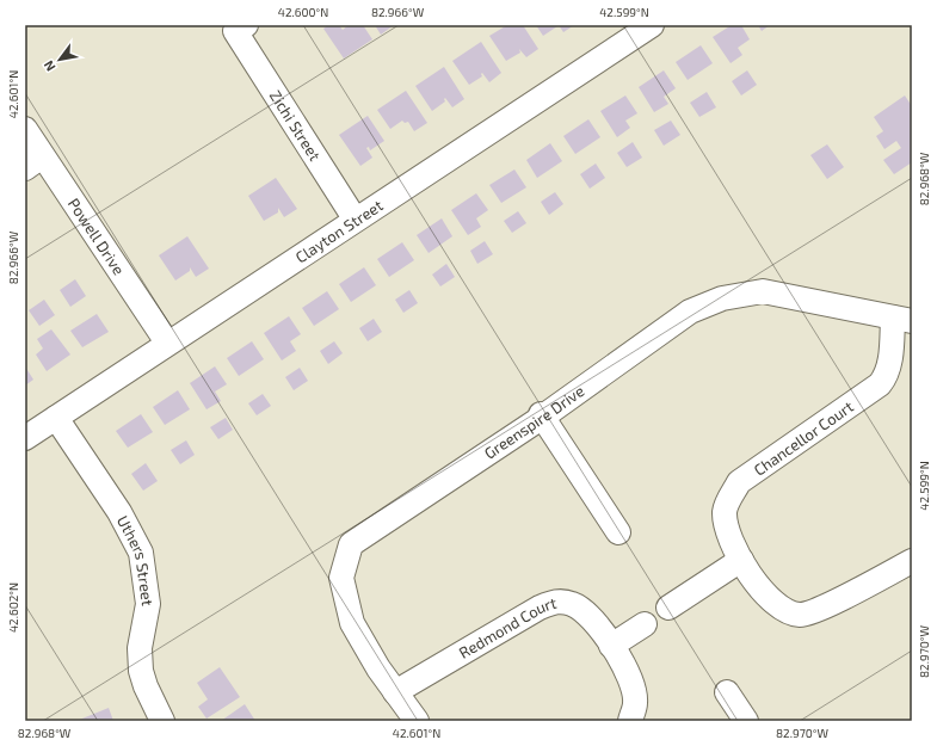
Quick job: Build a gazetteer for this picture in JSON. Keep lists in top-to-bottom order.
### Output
{
  "streets": {
    "street": [
      "Zichi Street",
      "Clayton Street",
      "Powell Drive",
      "Greenspire Drive",
      "Chancellor Court",
      "Uthers Street",
      "Redmond Court"
    ]
  },
  "crossings": [
    ["Zichi Street", "Clayton Street"],
    ["Clayton Street", "Powell Drive"],
    ["Clayton Street", "Uthers Street"],
    ["Greenspire Drive", "Chancellor Court"],
    ["Greenspire Drive", "Redmond Court"]
  ],
  "north": "bottom left",
  "coordinates": [
    "42.600°N",
    "82.966°W",
    "42.599°N",
    "42.601°N",
    "82.968°W",
    "42.602°N",
    "82.970°W"
  ]
}
